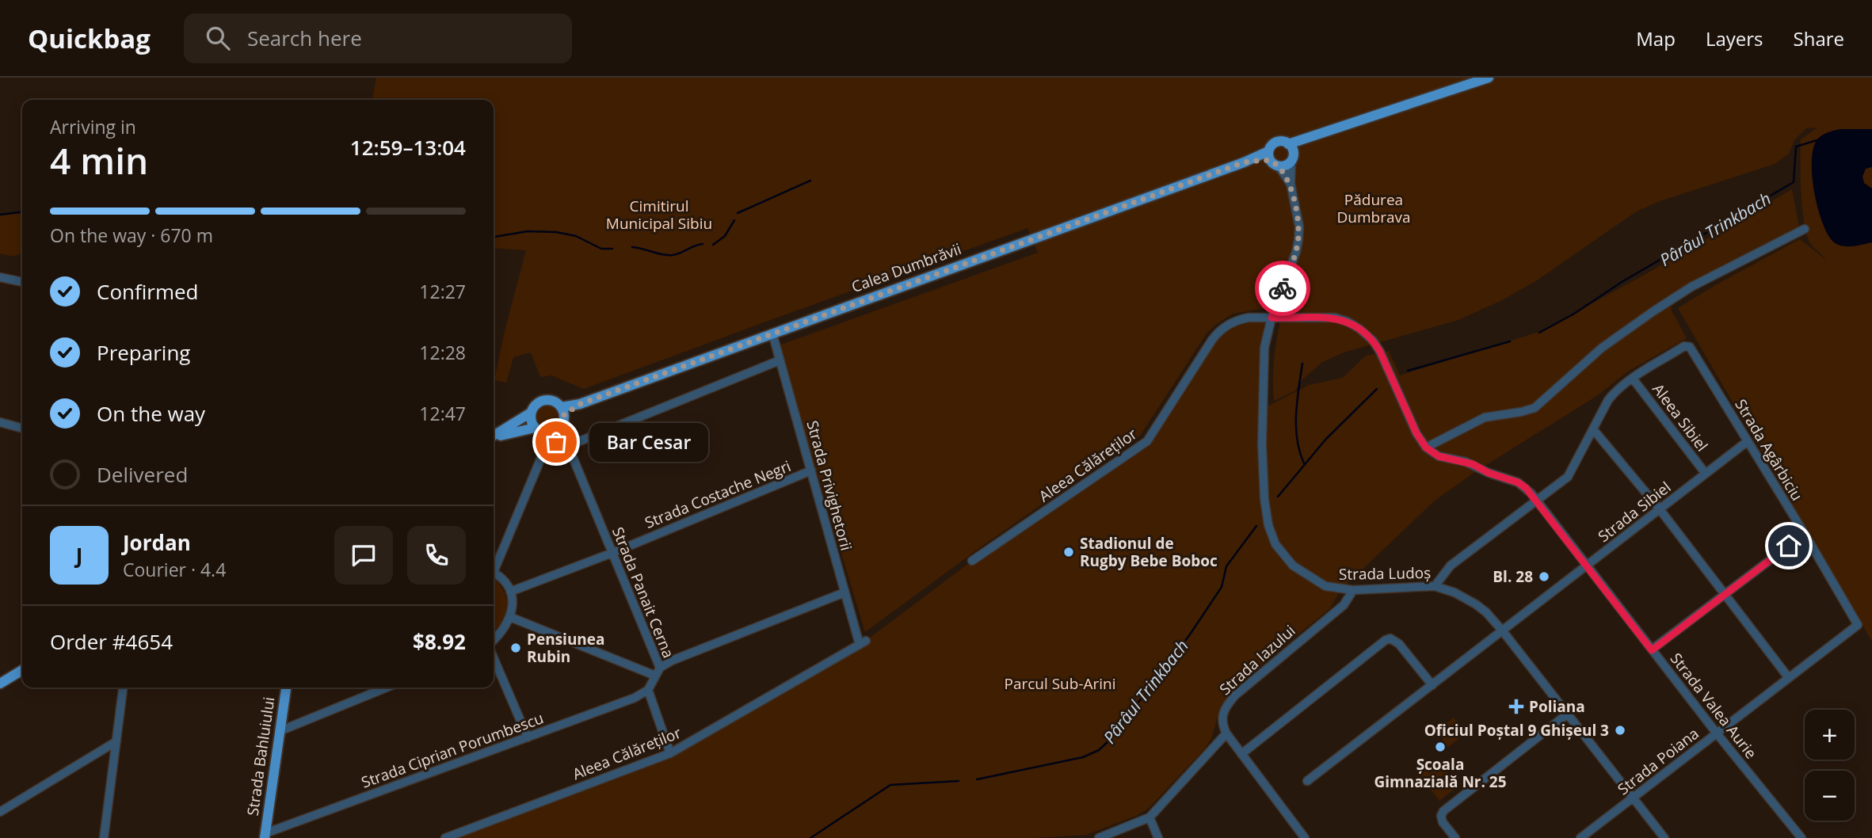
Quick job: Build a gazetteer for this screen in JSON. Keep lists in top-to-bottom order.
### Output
{
  "streets": {
    "main road": ["Calea Dumbrăvii", "Strada Bahluiului"],
    "street": [
      "Aleea Sibiel",
      "Strada Agârbiciu",
      "Aleea Călăreților",
      "Strada Privighetorii",
      "Strada Costache Negri",
      "Strada Sibiel",
      "Strada Ludoș",
      "Strada Panait Cerna",
      "Strada Iazului",
      "Strada Valea Aurie",
      "Strada Ciprian Porumbescu",
      "Strada Poiana"
    ]
  },
  "crossings": [
    ["Calea Dumbrăvii", "Strada Privighetorii"],
    ["Calea Dumbrăvii", "Strada Ludoș"],
    ["Calea Dumbrăvii", "Strada Panait Cerna"],
    ["Aleea Sibiel", "Strada Agârbiciu"],
    ["Aleea Sibiel", "Strada Sibiel"],
    ["Strada Agârbiciu", "Strada Sibiel"],
    ["Strada Agârbiciu", "Strada Poiana"],
    ["Aleea Călăreților", "Strada Privighetorii"],
    ["Aleea Călăreților", "Strada Ludoș"],
    ["Strada Privighetorii", "Strada Costache Negri"],
    ["Strada Costache Negri", "Strada Panait Cerna"],
    ["Strada Sibiel", "Strada Ludoș"],
    ["Strada Sibiel", "Strada Valea Aurie"],
    ["Strada Ludoș", "Strada Iazului"],
    ["Strada Ludoș", "Strada Poiana"],
    ["Strada Panait Cerna", "Strada Ciprian Porumbescu"],
    ["Strada Valea Aurie", "Strada Poiana"],
    ["Strada Ciprian Porumbescu", "Strada Bahluiului"]
  ],
  "water": ["Pârâul Trinkbach"],
  "parks": ["Pădurea Dumbrava", "Cimitirul Municipal Sibiu", "Parcul Sub-Arini"],
  "places": {
    "other": [
      "Bar Cesar",
      "Stadionul de Rugby Bebe Boboc",
      "Bl. 28",
      "Pensiunea Rubin",
      "Oficiul Poștal 9 Ghișeul 3",
      "Școala Gimnazială Nr. 25"
    ],
    "health": ["Poliana"]
  },
  "page": {
    "header": "Quickbag",
    "search": "Search here",
    "nav": ["Map", "Layers", "Share"],
    "heading": ["4 min", "Arriving in", "12:59–13:04"],
    "panel": [
      "Jordan",
      "Courier · 4.4",
      "Order #4654",
      "$8.92"
    ],
    "bar": "On the way · 670 m",
    "list": [
      ["Confirmed", "12:27"],
      ["Preparing", "12:28"],
      ["On the way", "12:47"],
      "Delivered"
    ],
    "bubble": "Bar Cesar",
    "round": "J",
    "map_buttons": ["+", "−"]
  }
}
